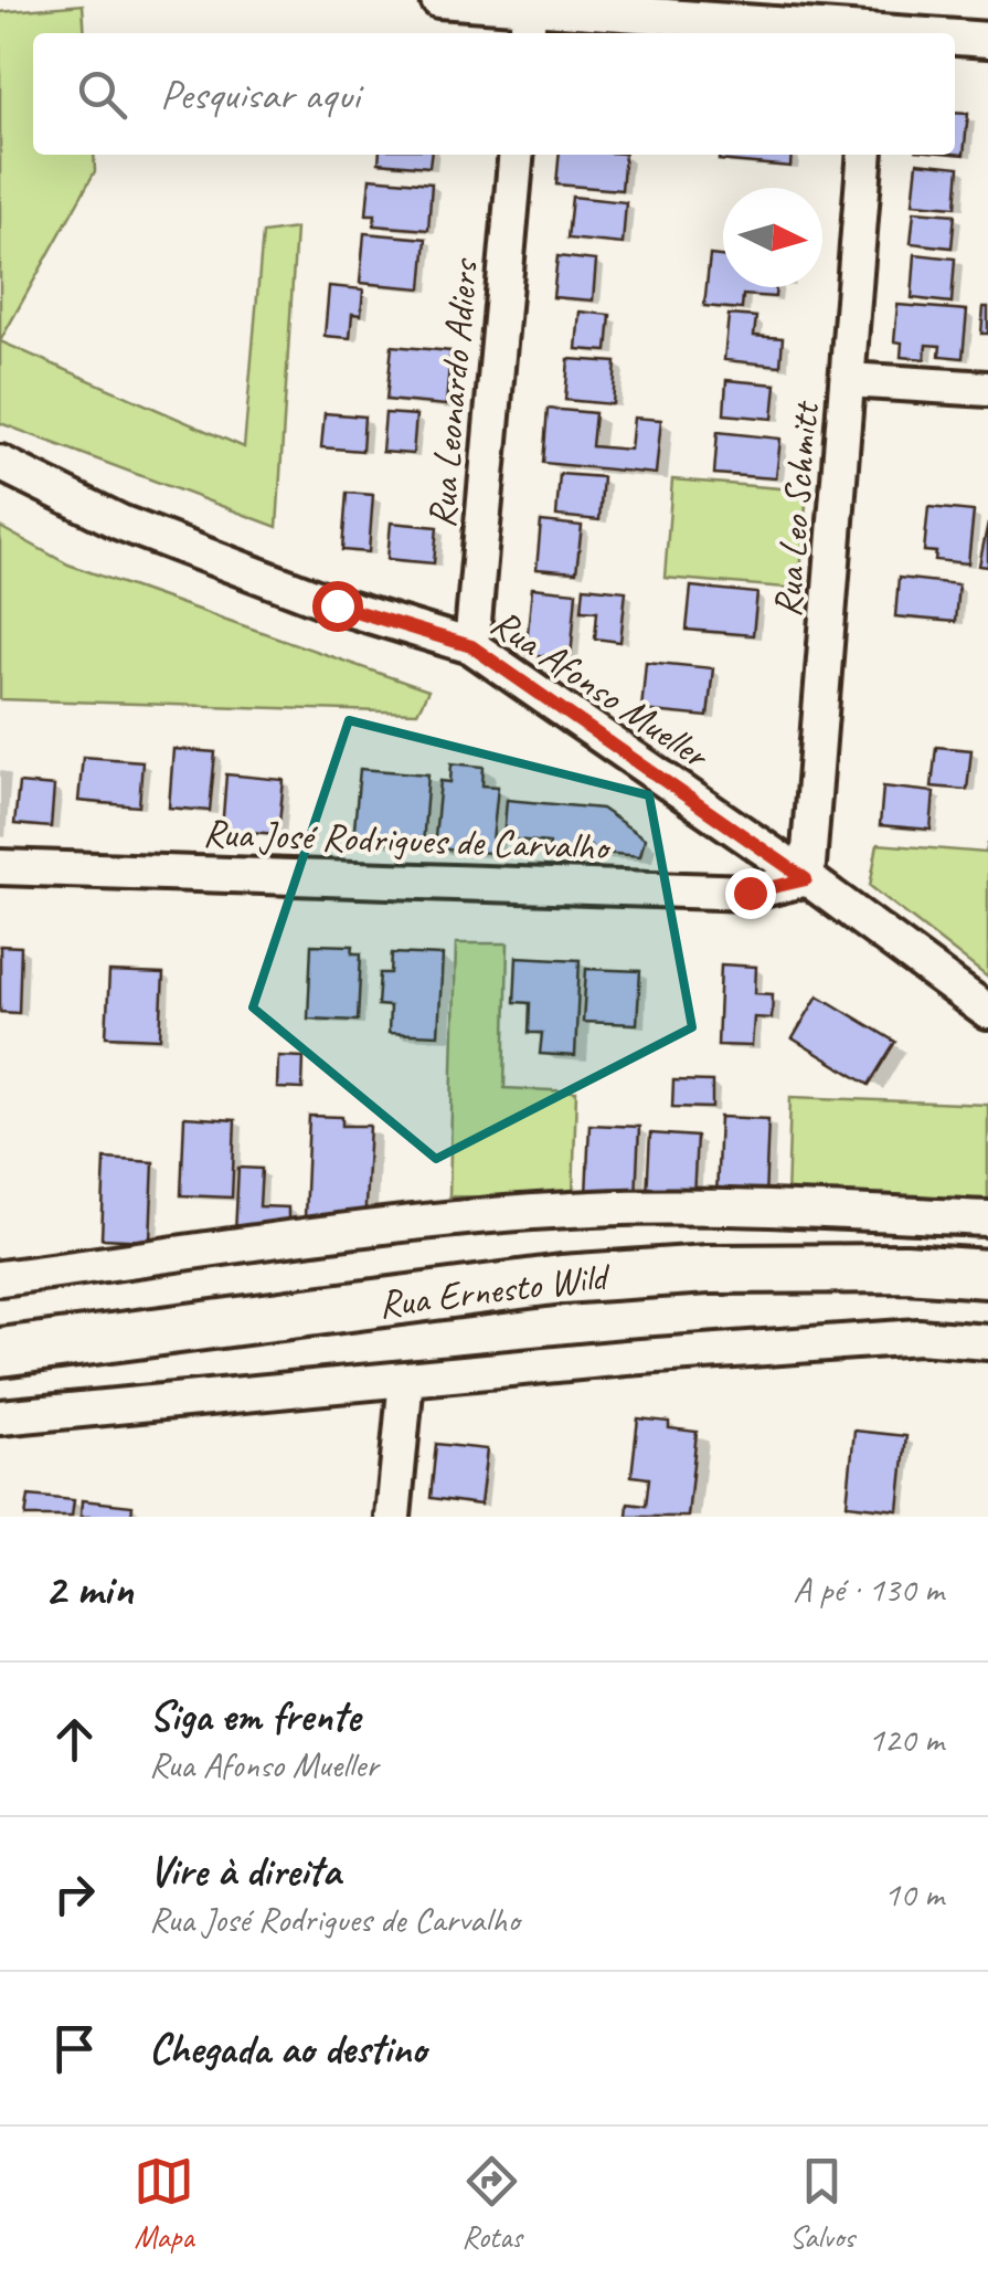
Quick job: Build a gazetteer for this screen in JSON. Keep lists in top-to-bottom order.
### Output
{
  "streets": {
    "main road": ["Rua Ernesto Wild"],
    "street": [
      "Rua Leonardo Adiers",
      "Rua Leo Schmitt",
      "Rua Afonso Mueller",
      "Rua José Rodrigues de Carvalho"
    ]
  },
  "crossings": [
    ["Rua Leonardo Adiers", "Rua Afonso Mueller"],
    ["Rua Leo Schmitt", "Rua Afonso Mueller"],
    ["Rua Leo Schmitt", "Rua José Rodrigues de Carvalho"],
    ["Rua Afonso Mueller", "Rua José Rodrigues de Carvalho"]
  ],
  "north": "right",
  "page": {
    "search": "Pesquisar aqui",
    "heading": ["2 min", "A pé · 130 m"],
    "list": [
      ["Siga em frente", "Rua Afonso Mueller", "120 m"],
      ["Vire à direita", "Rua José Rodrigues de Carvalho", "10 m"],
      "Chegada ao destino"
    ],
    "nav": ["Mapa", "Rotas", "Salvos"]
  }
}
